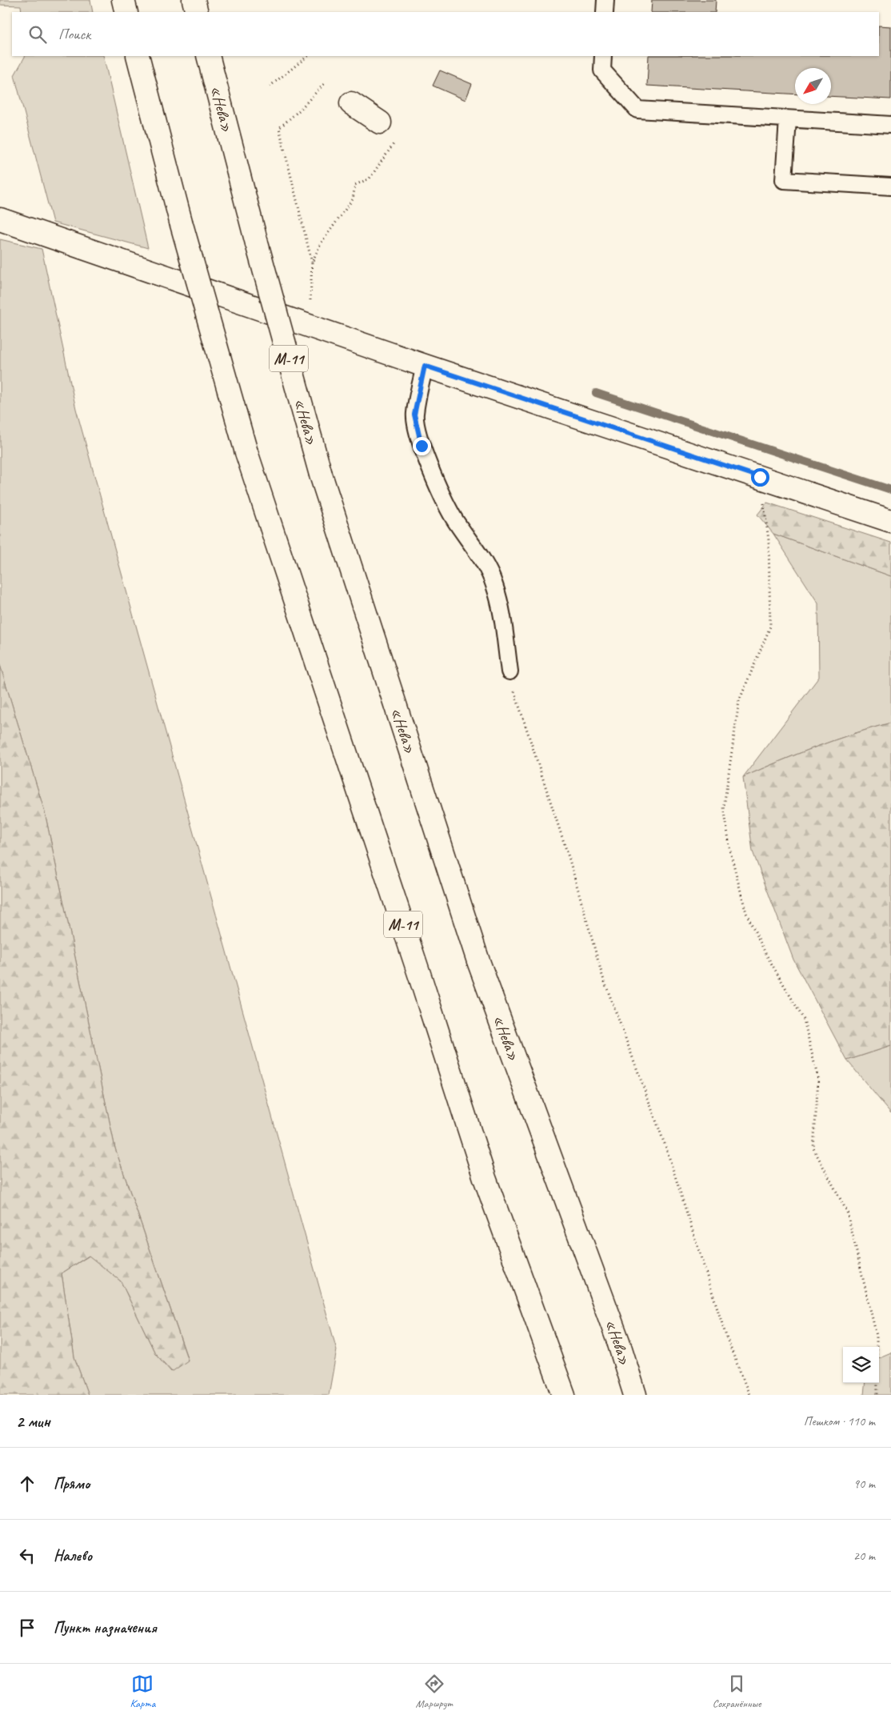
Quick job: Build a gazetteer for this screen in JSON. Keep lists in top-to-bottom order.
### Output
{
  "streets": {
    "main road": ["«Нева»", "М-11"]
  },
  "north": "bottom left",
  "page": {
    "search": "Поиск",
    "heading": ["2 мин", "Пешком · 110 m"],
    "list": [
      ["Прямо", "90 m"],
      ["Налево", "20 m"],
      "Пункт назначения"
    ],
    "nav": ["Карта", "Маршрут", "Сохранённые"]
  }
}
